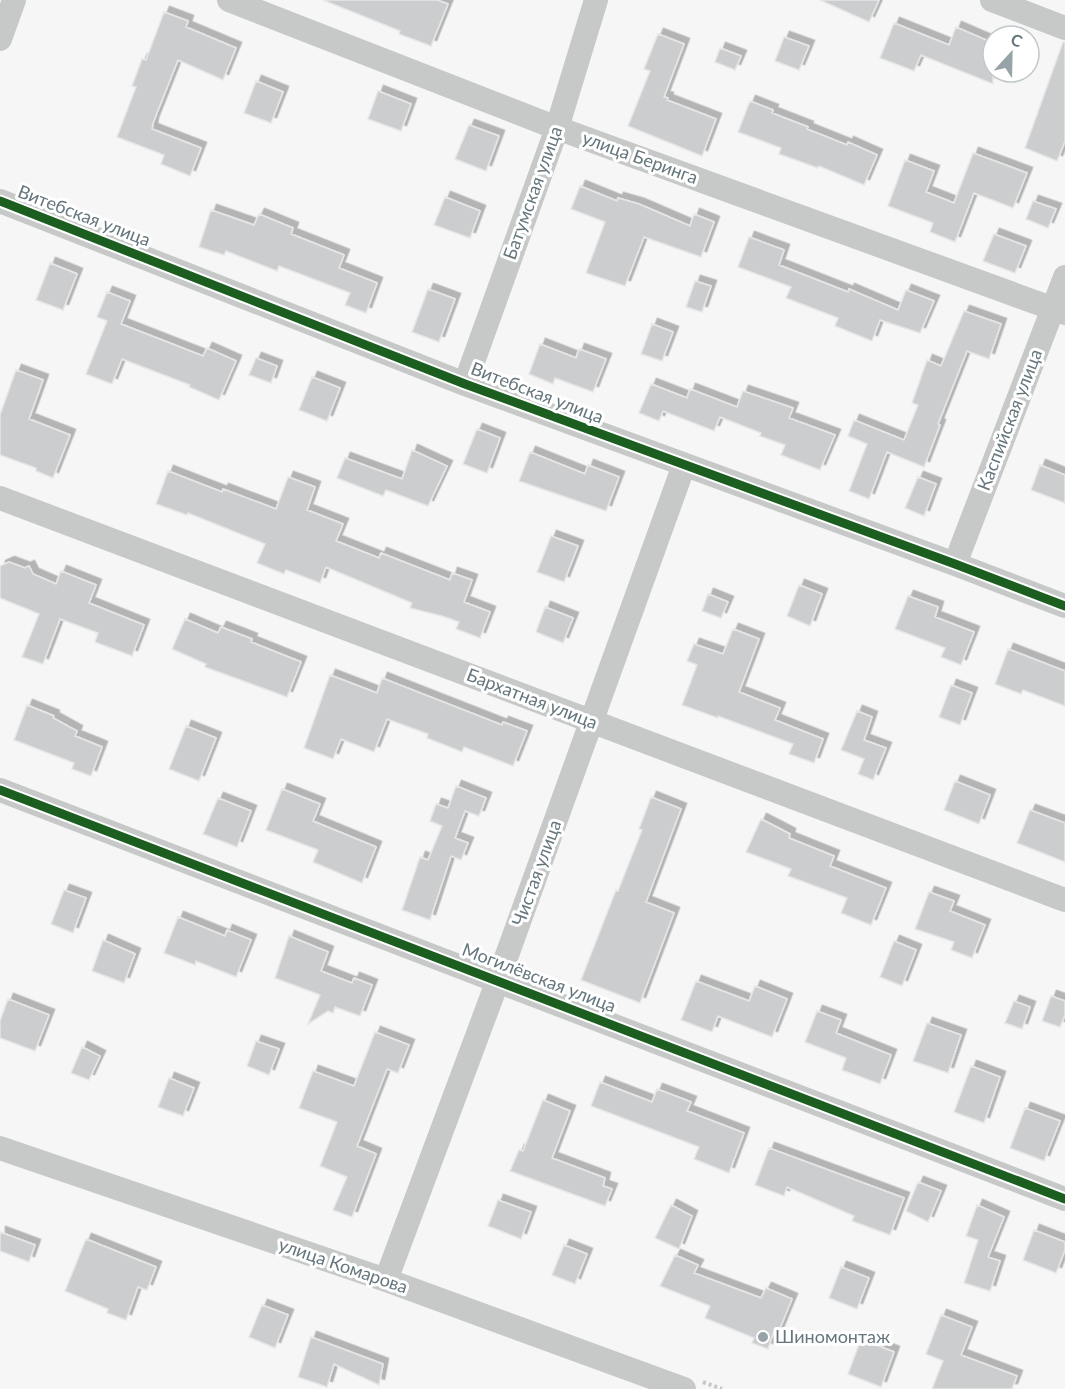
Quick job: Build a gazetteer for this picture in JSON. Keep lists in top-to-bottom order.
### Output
{
  "streets": {
    "street": [
      "улица Беринга",
      "Батумская улица",
      "Витебская улица",
      "Каспийская улица",
      "Бархатная улица",
      "Чистая улица",
      "Могилёвская улица",
      "улица Комарова"
    ]
  },
  "crossings": [
    ["улица Беринга", "Батумская улица"],
    ["улица Беринга", "Каспийская улица"],
    ["Батумская улица", "Витебская улица"],
    ["Витебская улица", "Каспийская улица"],
    ["Витебская улица", "Чистая улица"],
    ["Бархатная улица", "Чистая улица"],
    ["Чистая улица", "Могилёвская улица"],
    ["Чистая улица", "улица Комарова"]
  ],
  "places": ["Шиномонтаж"],
  "north": "top"
}
